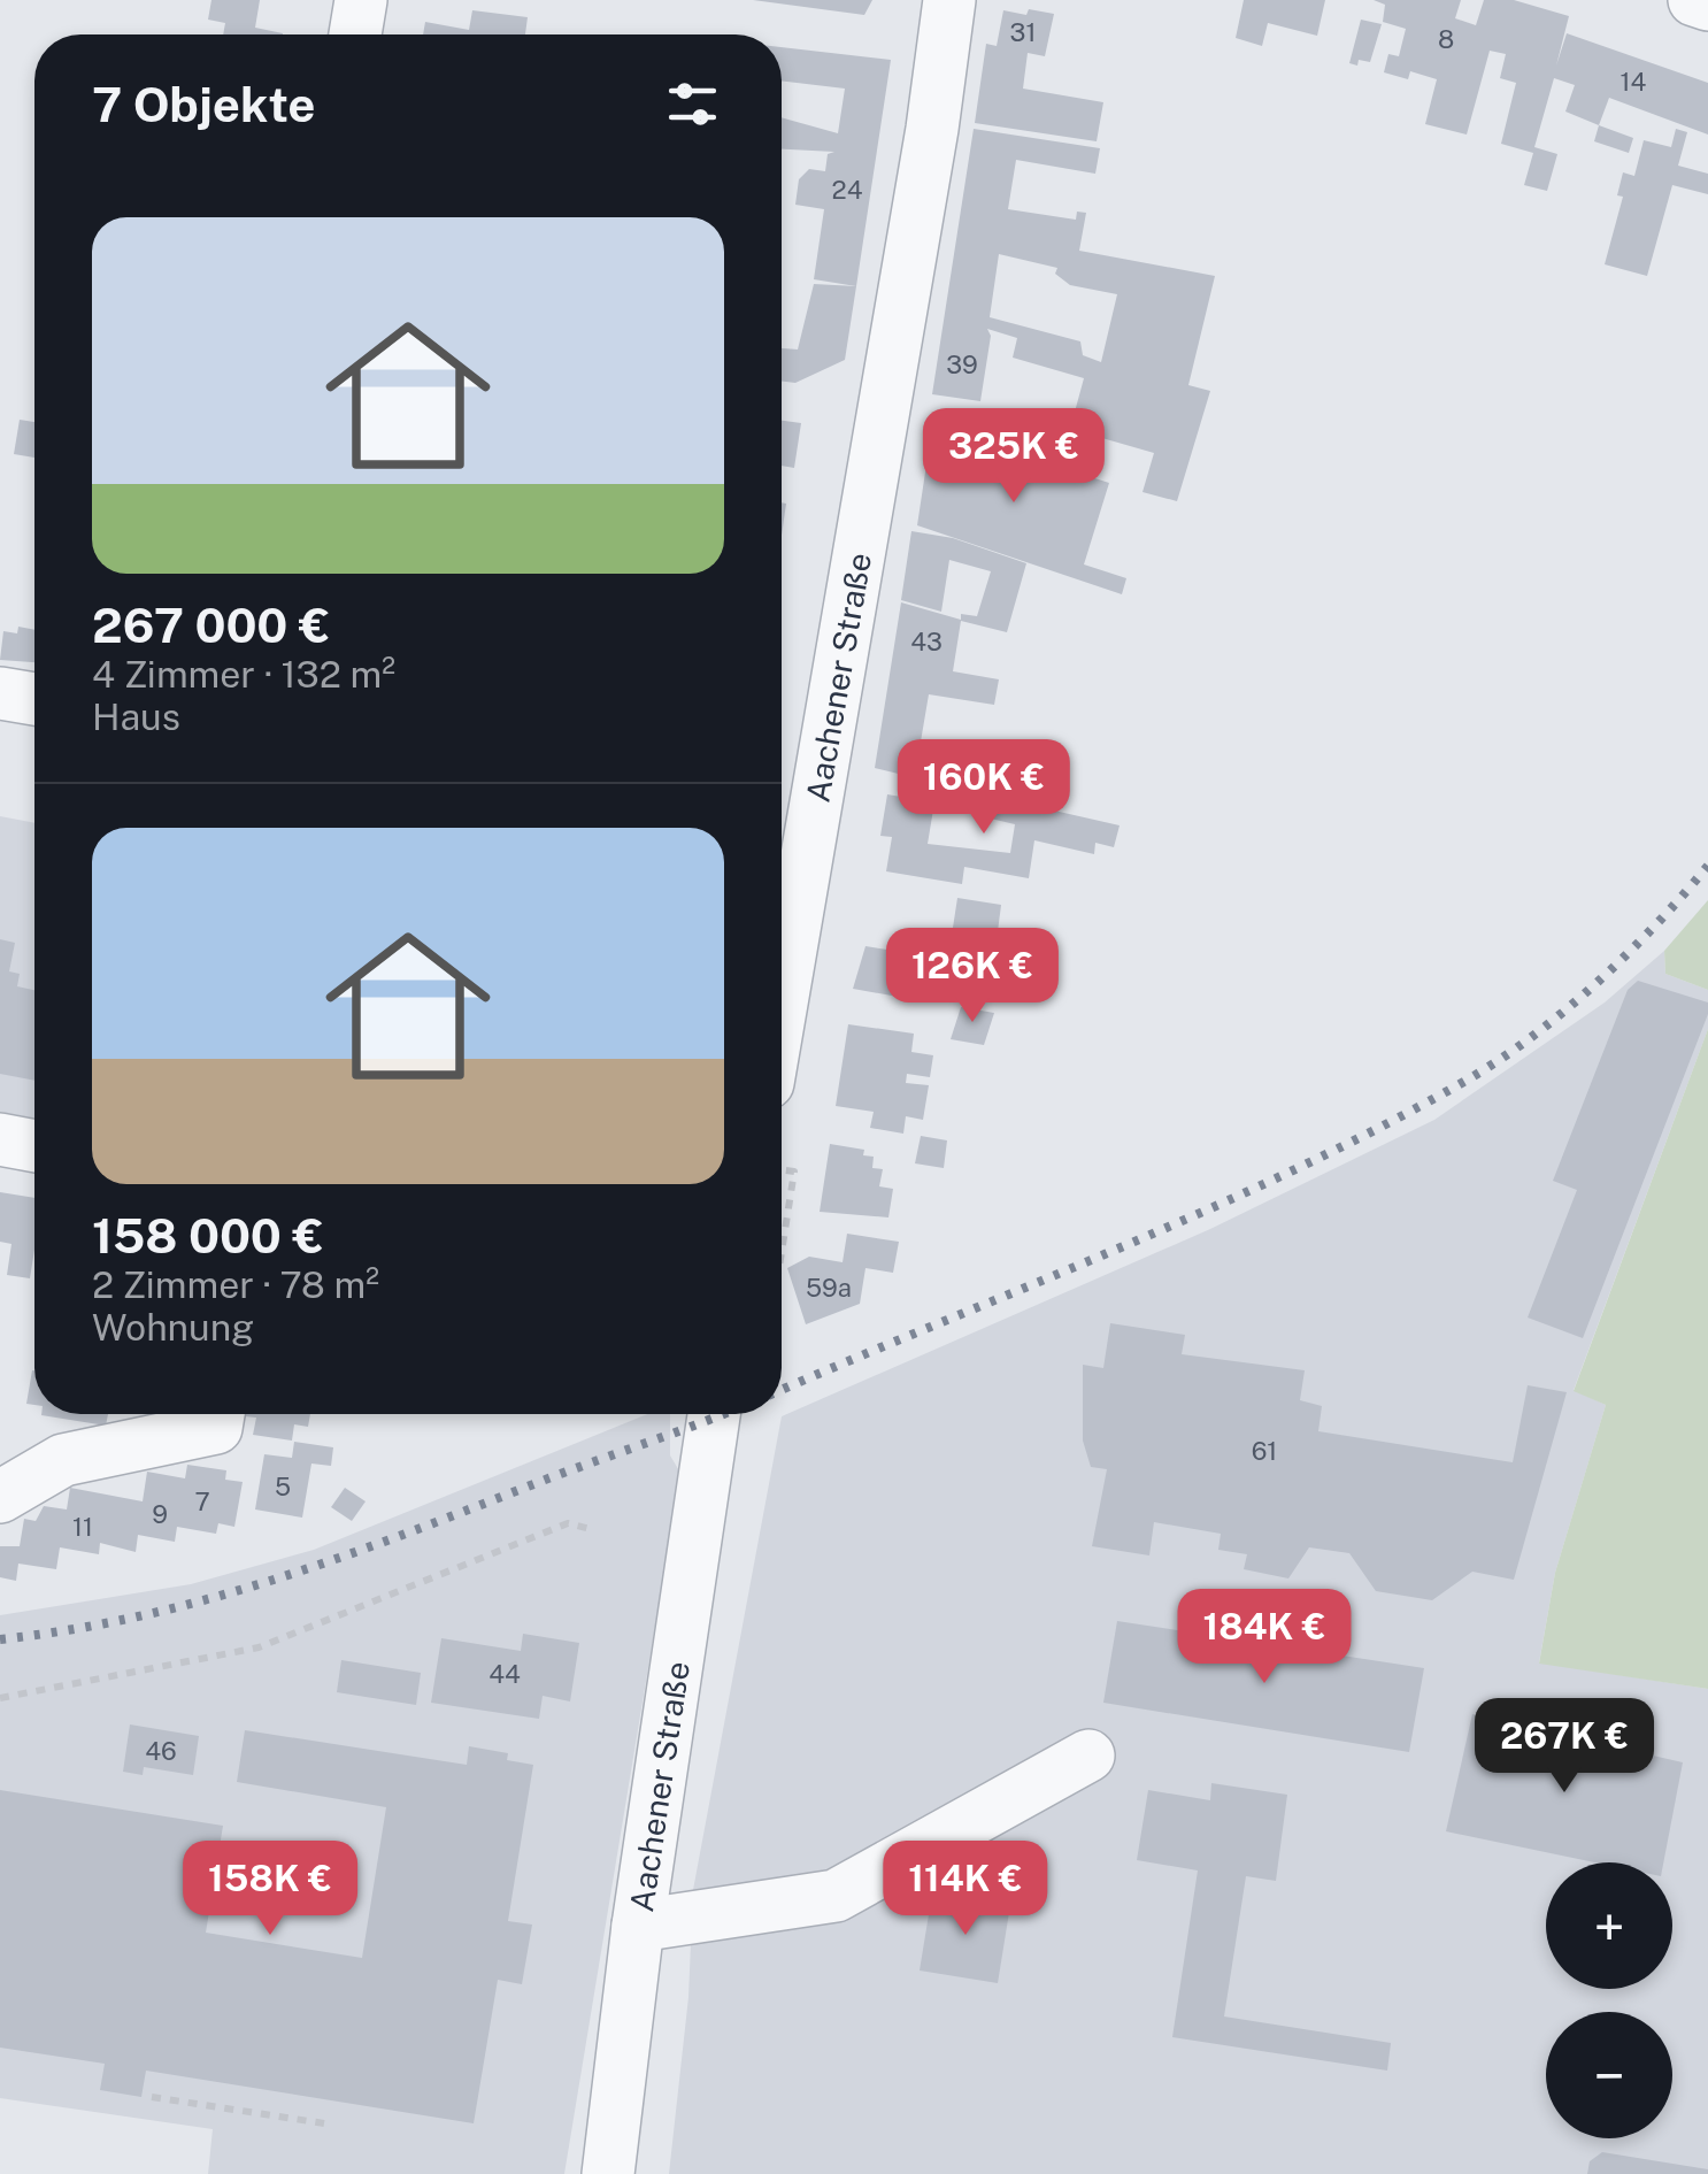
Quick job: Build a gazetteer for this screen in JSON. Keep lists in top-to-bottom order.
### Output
{
  "streets": {
    "street": ["Aachener Straße"]
  },
  "house_numbers": [
    "31",
    "8",
    "14",
    "24",
    "39",
    "43",
    "59a",
    "61",
    "5",
    "7",
    "9",
    "11",
    "44",
    "46"
  ],
  "page": {
    "heading": "7 Objekte",
    "list": [
      {
        "name": "267 000 €",
        "note": "4 Zimmer · 132 m² · Haus"
      },
      {
        "name": "158 000 €",
        "note": "2 Zimmer · 78 m² · Wohnung"
      }
    ],
    "price": [
      "325K €",
      "160K €",
      "126K €",
      "184K €",
      "267K €",
      "158K €",
      "114K €"
    ],
    "map_buttons": ["+", "−"]
  }
}
